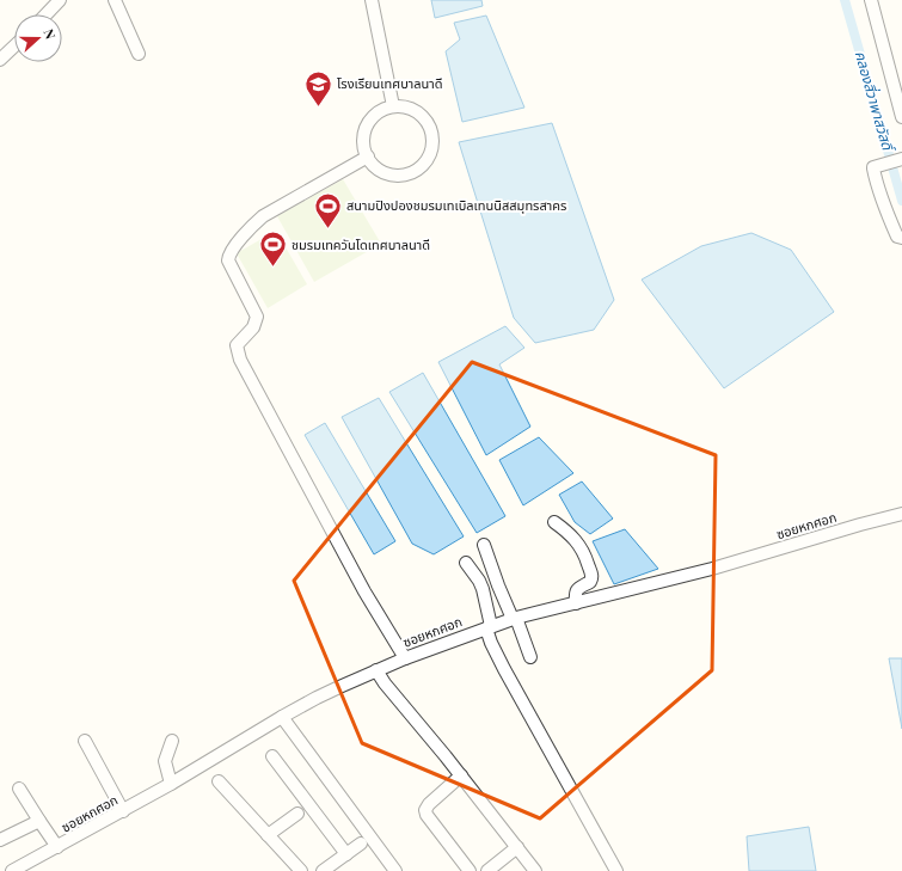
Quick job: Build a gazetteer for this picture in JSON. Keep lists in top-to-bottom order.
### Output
{
  "streets": {
    "street": ["ซอยหกศอก"]
  },
  "water": ["คลองสี่วาพาสวัสดิ์"],
  "places": {
    "school or university": ["โรงเรียนเทศบาลนาดี"],
    "sports": ["สนามปิงปองชมรมเทเบิลเทนนิสสมุทรสาคร", "ชมรมเทควันโดเทศบาลนาดี"]
  },
  "north": "right"
}
